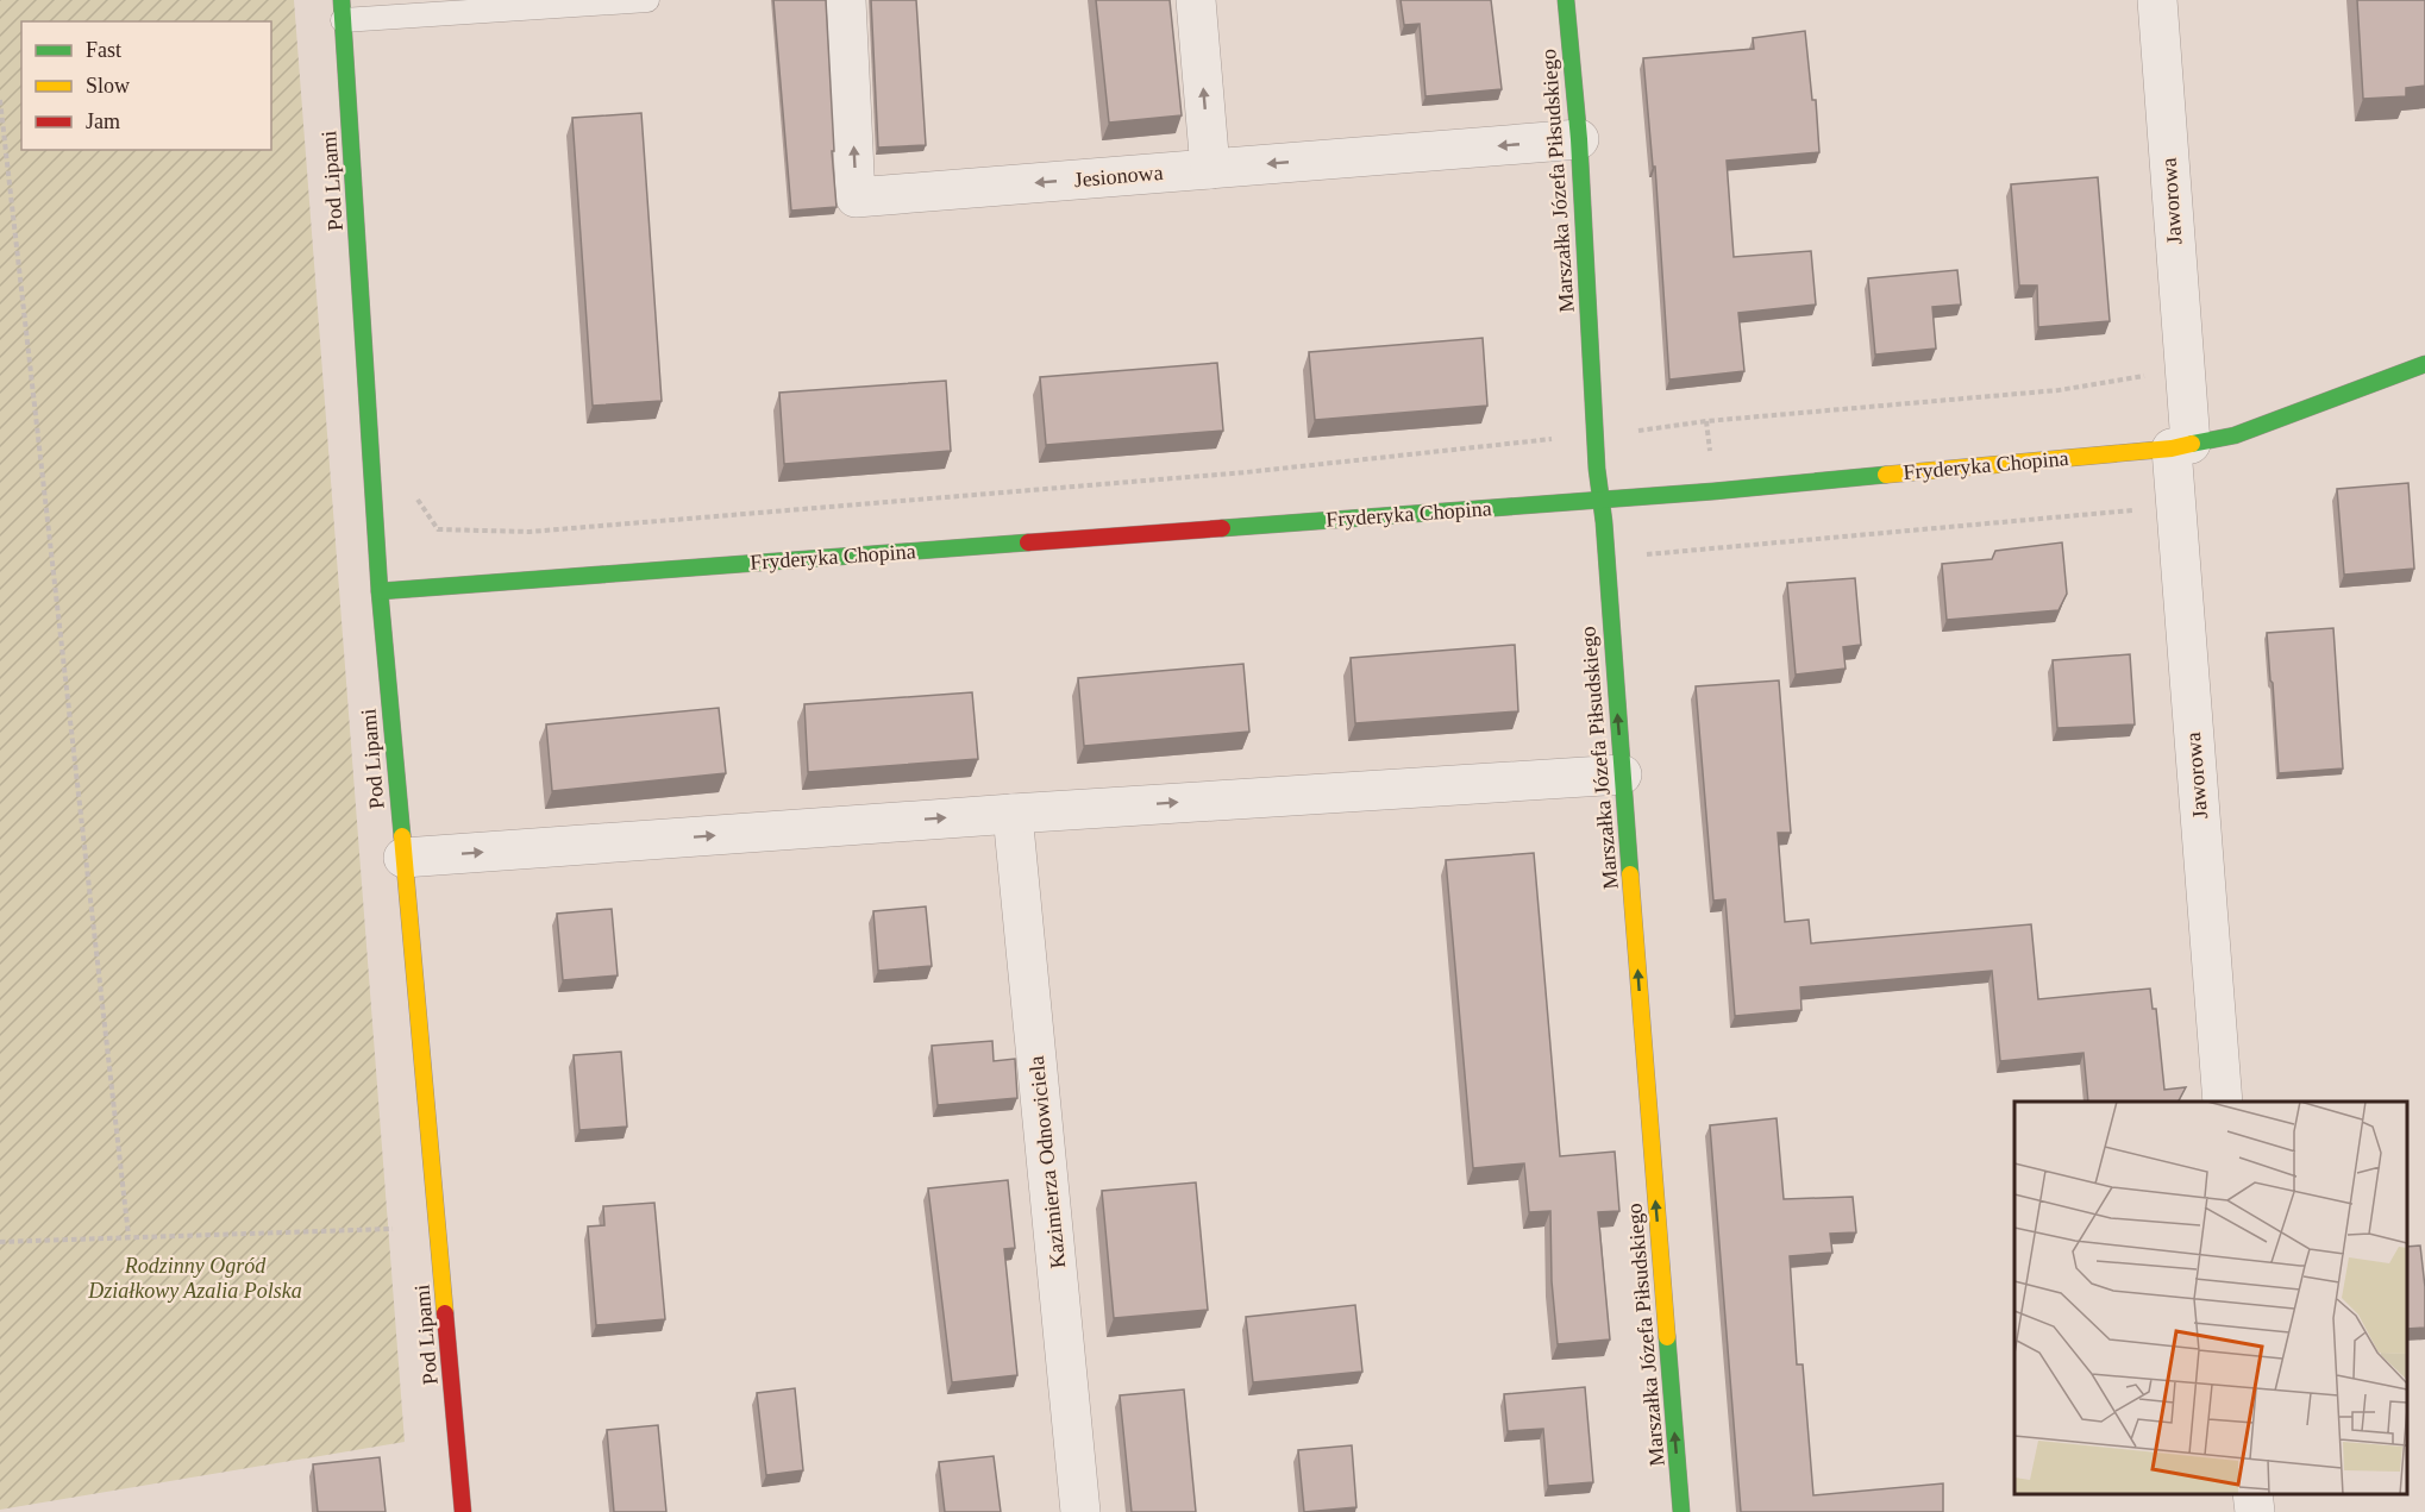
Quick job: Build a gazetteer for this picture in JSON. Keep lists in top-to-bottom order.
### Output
{
  "streets": {
    "street": [
      "Jesionowa",
      "Pod Lipami",
      "Marszałka Józefa Piłsudskiego",
      "Jaworowa",
      "Fryderyka Chopina",
      "Kazimierza Odnowiciela"
    ]
  },
  "crossings": [
    ["Jesionowa", "Marszałka Józefa Piłsudskiego"],
    ["Pod Lipami", "Fryderyka Chopina"],
    ["Marszałka Józefa Piłsudskiego", "Fryderyka Chopina"],
    ["Jaworowa", "Fryderyka Chopina"]
  ],
  "one_way": ["Jesionowa", "Marszałka Józefa Piłsudskiego"],
  "parks": ["Rodzinny Ogród Działkowy Azalia Polska"],
  "legend": ["Fast", "Slow", "Jam"]
}
